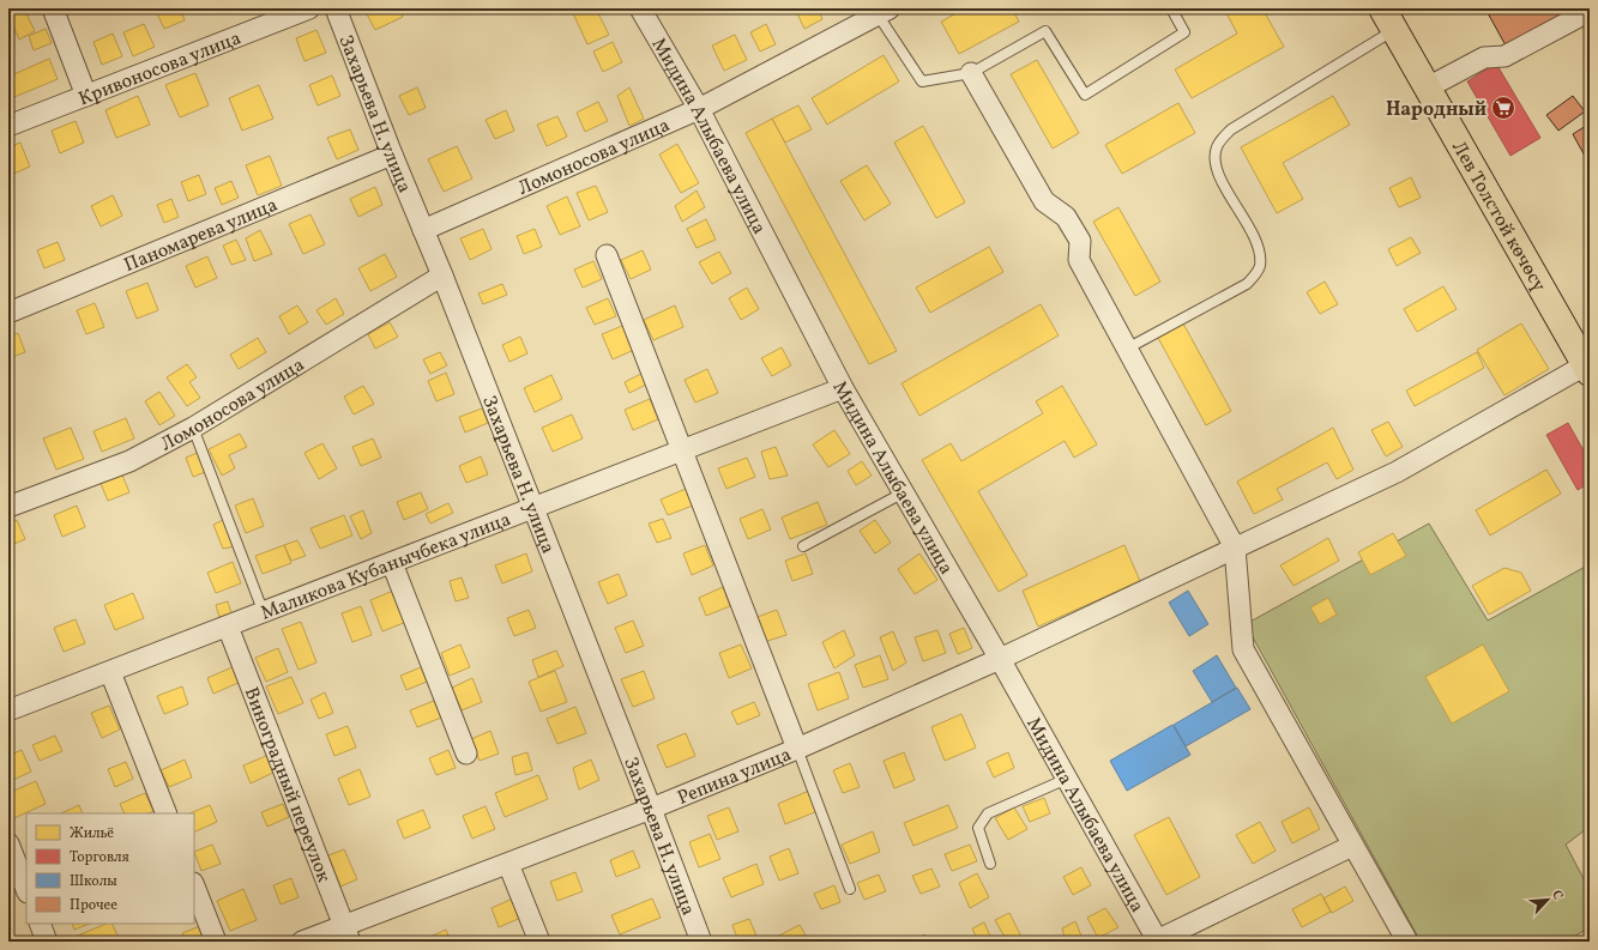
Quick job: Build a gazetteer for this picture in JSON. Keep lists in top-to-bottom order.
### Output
{
  "streets": {
    "main road": ["Лев Толстой көчөсү"],
    "street": [
      "Кривоносова улица",
      "Захарьева Н. улица",
      "Мидина Алыбаева улица",
      "Ломоносова улица",
      "Паномарева улица",
      "Маликова Кубанычбека улица",
      "Репина улица",
      "Виноградный переулок"
    ]
  },
  "crossings": [
    ["Захарьева Н. улица", "Ломоносова улица"],
    ["Захарьева Н. улица", "Паномарева улица"],
    ["Захарьева Н. улица", "Маликова Кубанычбека улица"],
    ["Захарьева Н. улица", "Репина улица"],
    ["Мидина Алыбаева улица", "Ломоносова улица"],
    ["Мидина Алыбаева улица", "Маликова Кубанычбека улица"],
    ["Мидина Алыбаева улица", "Репина улица"],
    ["Лев Толстой көчөсү", "Репина улица"],
    ["Маликова Кубанычбека улица", "Виноградный переулок"],
    ["Репина улица", "Виноградный переулок"]
  ],
  "places": {
    "supermarket": ["Народный"]
  },
  "legend": [
    "Жильё",
    "Торговля",
    "Школы",
    "Прочее"
  ],
  "north": "top right"
}
